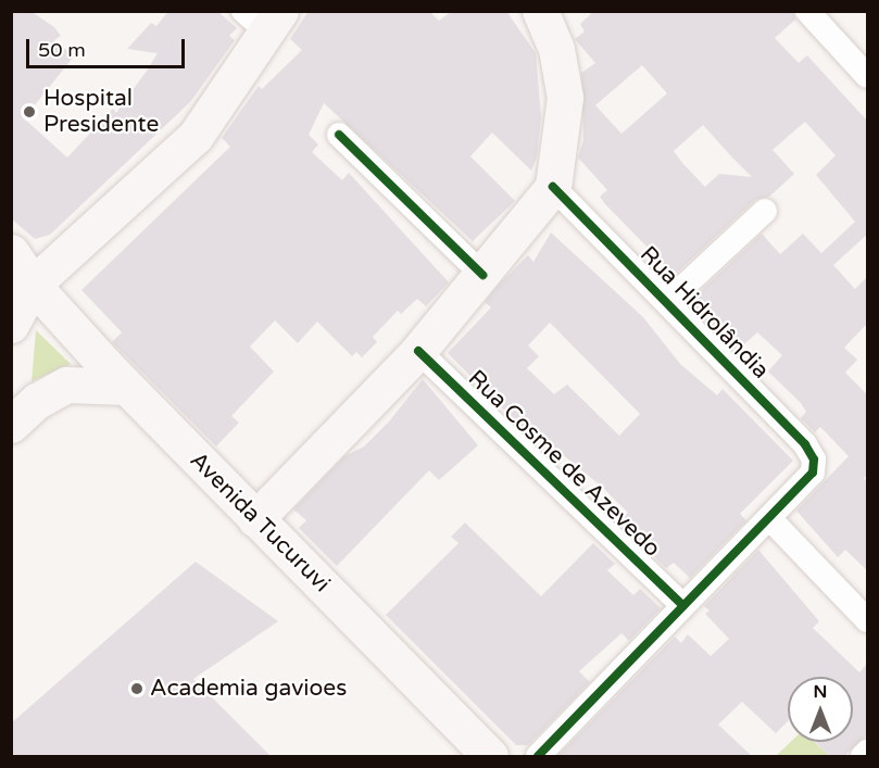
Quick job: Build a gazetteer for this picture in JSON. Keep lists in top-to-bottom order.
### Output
{
  "streets": {
    "main road": ["Avenida Tucuruvi"],
    "street": ["Rua Hidrolândia", "Rua Cosme de Azevedo"]
  },
  "places": ["Hospital Presidente", "Academia gavioes"],
  "scale_bar": "50 m",
  "north": "top"
}
